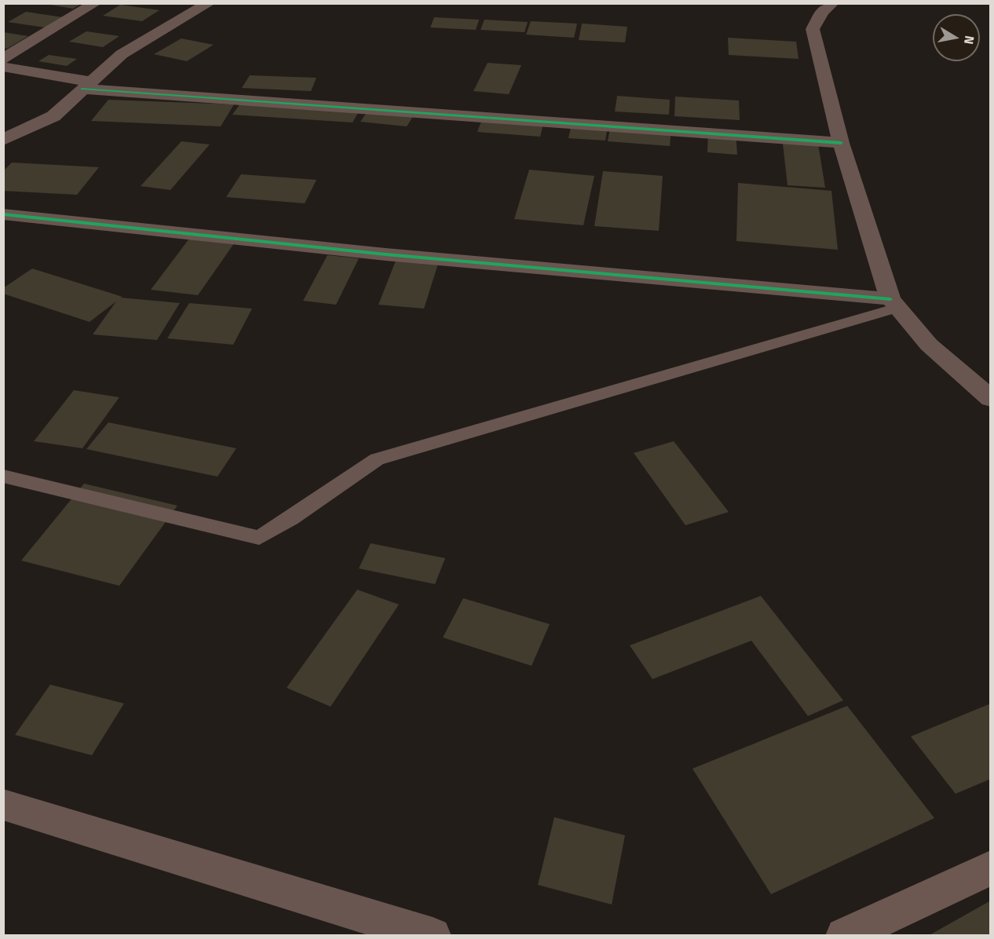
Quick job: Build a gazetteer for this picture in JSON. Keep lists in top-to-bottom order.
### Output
{
  "north": "right"
}
